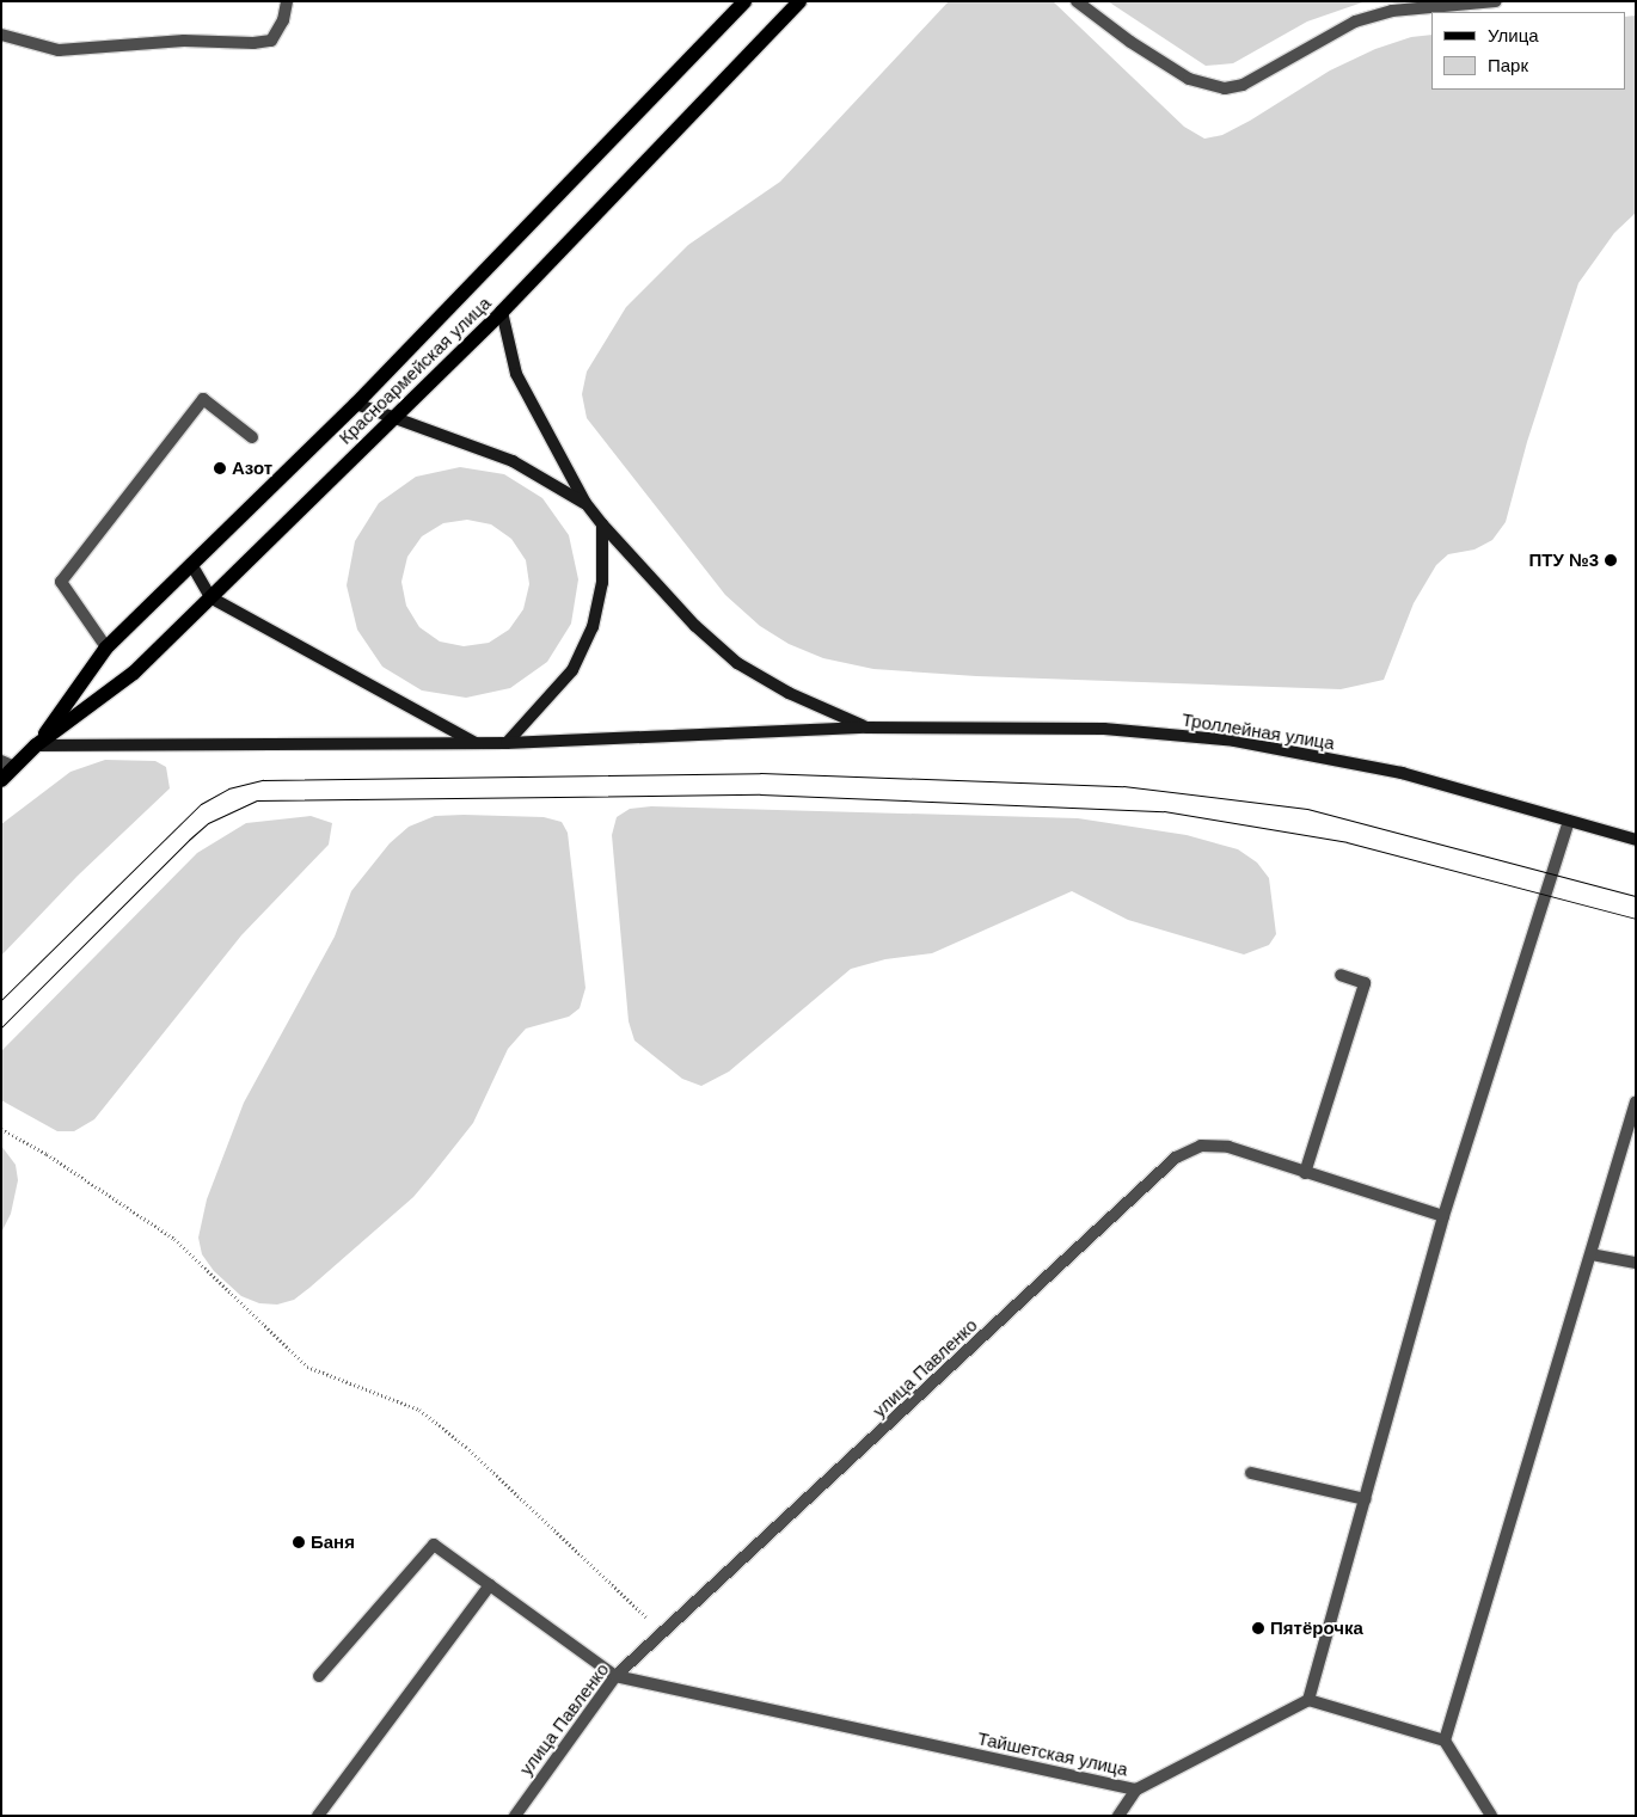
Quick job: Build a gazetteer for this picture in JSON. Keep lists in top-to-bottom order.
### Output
{
  "streets": {
    "main road": ["Красноармейская улица"],
    "street": ["Троллейная улица", "улица Павленко", "Тайшетская улица"]
  },
  "crossings": [
    ["Красноармейская улица", "Троллейная улица"],
    ["улица Павленко", "Тайшетская улица"]
  ],
  "places": [
    "Азот",
    "ПТУ №3",
    "Баня",
    "Пятёрочка"
  ],
  "legend": ["Улица", "Парк"]
}
